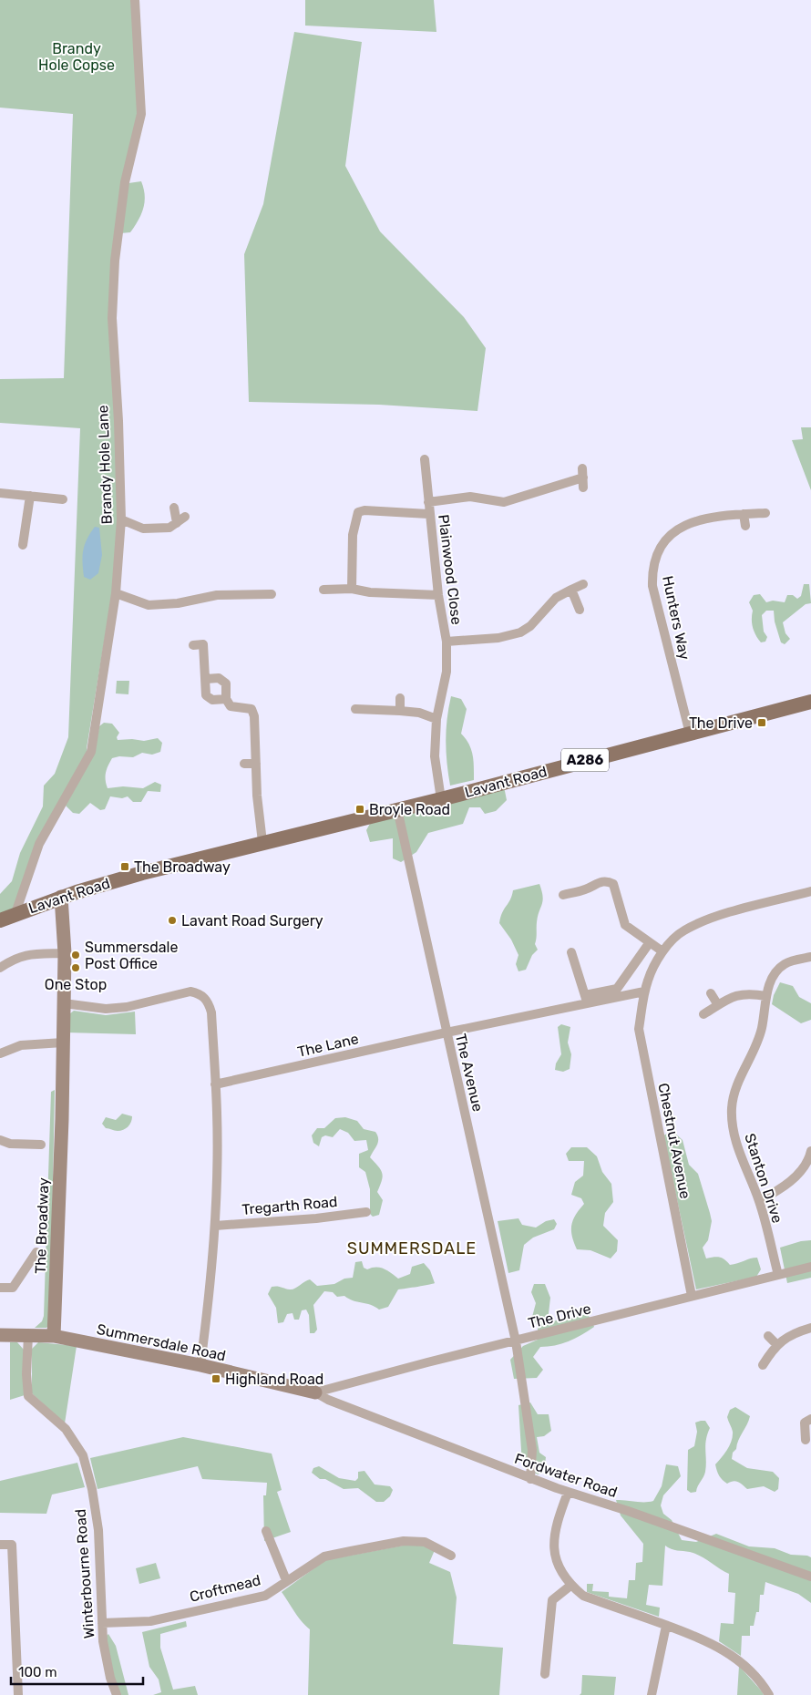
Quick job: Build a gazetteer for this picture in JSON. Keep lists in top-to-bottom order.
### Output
{
  "streets": {
    "main road": ["A286", "Lavant Road"],
    "street": [
      "Brandy Hole Lane",
      "Plainwood Close",
      "Hunters Way",
      "The Lane",
      "The Avenue",
      "Chestnut Avenue",
      "Stanton Drive",
      "Tregarth Road",
      "The Broadway",
      "The Drive",
      "Summersdale Road",
      "Fordwater Road",
      "Winterbourne Road",
      "Croftmead"
    ]
  },
  "crossings": [
    ["Brandy Hole Lane", "A286"],
    ["Brandy Hole Lane", "Lavant Road"],
    ["Plainwood Close", "Lavant Road"],
    ["Hunters Way", "Lavant Road"],
    ["A286", "Lavant Road"],
    ["Lavant Road", "The Avenue"],
    ["Lavant Road", "The Broadway"],
    ["The Lane", "The Avenue"],
    ["The Avenue", "The Drive"],
    ["The Avenue", "Fordwater Road"],
    ["Chestnut Avenue", "The Drive"],
    ["Stanton Drive", "The Drive"],
    ["The Broadway", "Summersdale Road"],
    ["The Drive", "Summersdale Road"],
    ["The Drive", "Fordwater Road"],
    ["Summersdale Road", "Fordwater Road"],
    ["Summersdale Road", "Winterbourne Road"],
    ["Winterbourne Road", "Croftmead"]
  ],
  "districts": ["SUMMERSDALE"],
  "parks": ["Brandy Hole Copse"],
  "places": {
    "transit": [
      "The Drive",
      "Broyle Road",
      "The Broadway",
      "Highland Road"
    ],
    "other": ["Lavant Road Surgery", "Summersdale Post Office", "One Stop"]
  },
  "scale_bar": "100 m"
}
